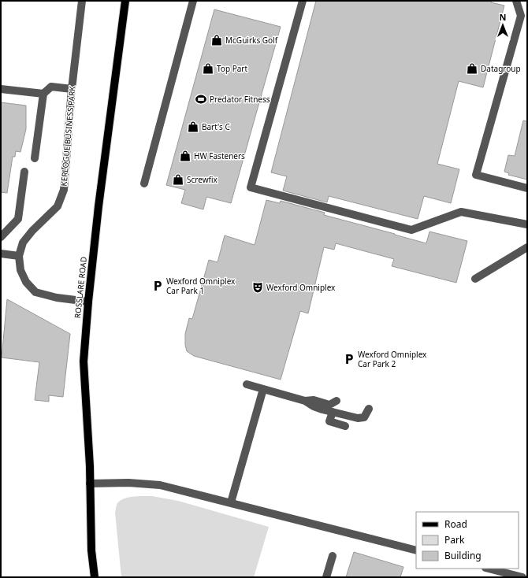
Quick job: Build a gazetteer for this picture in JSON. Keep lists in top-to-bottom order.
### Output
{
  "streets": {
    "main road": ["ROSSLARE ROAD"],
    "street": ["KERLOGUE BUSINESS PARK"]
  },
  "crossings": [
    ["KERLOGUE BUSINESS PARK", "ROSSLARE ROAD"]
  ],
  "places": {
    "shop": [
      "McGuirks Golf",
      "Top Part",
      "Datagroup",
      "Bart's C",
      "HW Fasteners",
      "Screwfix"
    ],
    "sports": ["Predator Fitness"],
    "parking": ["Wexford Omniplex Car Park 1", "Wexford Omniplex Car Park 2"],
    "theatre": ["Wexford Omniplex"]
  },
  "legend": ["Road", "Park", "Building"],
  "north": "top"
}
